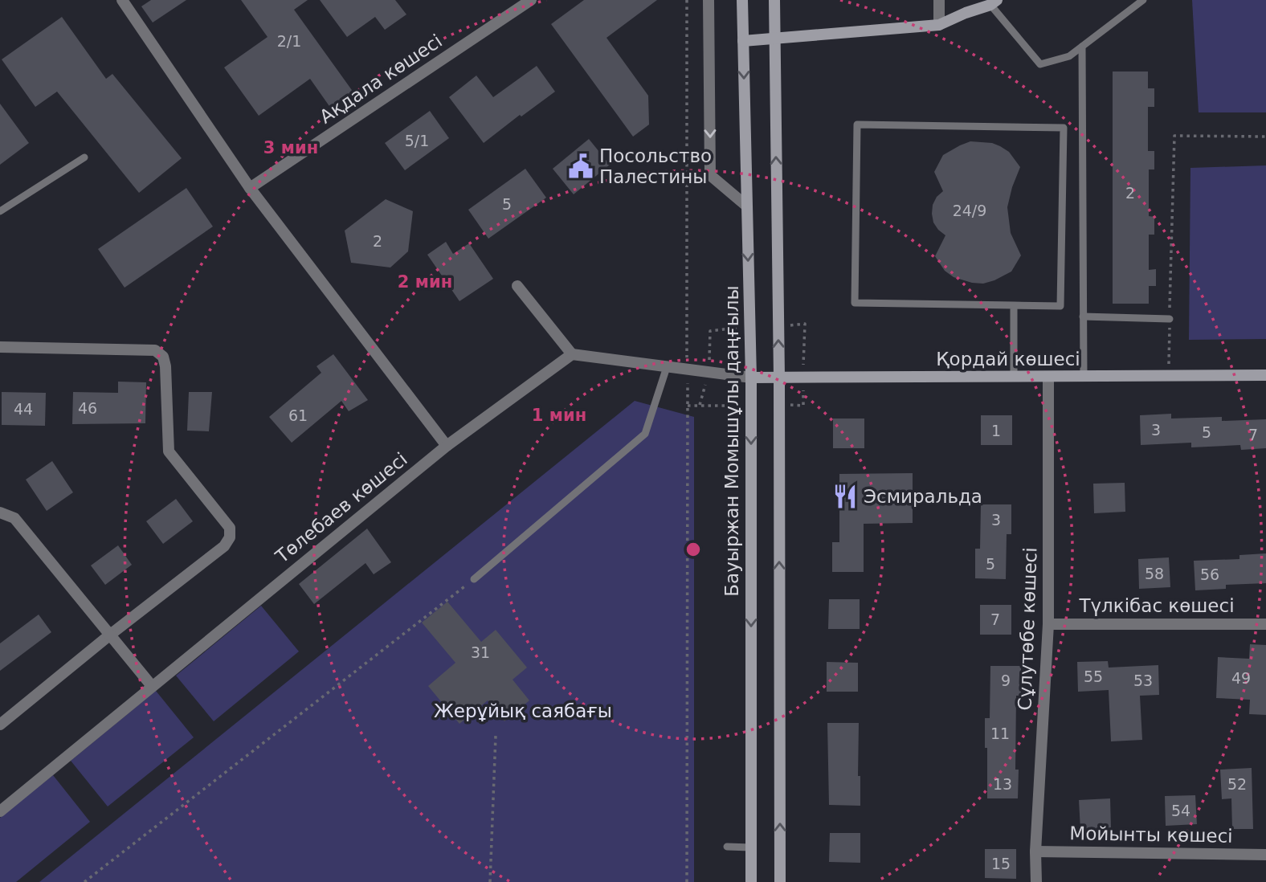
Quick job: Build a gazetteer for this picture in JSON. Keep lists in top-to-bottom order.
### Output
{
  "streets": {
    "main road": ["Қордай көшесі", "Бауыржан Момышұлы даңғылы"],
    "street": [
      "Ақдала көшесі",
      "Төлебаев көшесі",
      "Түлкібас көшесі",
      "Сұлутөбе көшесі",
      "Мойынты көшесі"
    ]
  },
  "crossings": [
    ["Қордай көшесі", "Бауыржан Момышұлы даңғылы"],
    ["Қордай көшесі", "Сұлутөбе көшесі"],
    ["Түлкібас көшесі", "Сұлутөбе көшесі"],
    ["Сұлутөбе көшесі", "Мойынты көшесі"]
  ],
  "parks": ["Жерұйық саябағы"],
  "places": {
    "public building": ["Посольство Палестины"],
    "restaurant": ["Эсмиральда"]
  },
  "house_numbers": [
    "2/1",
    "5/1",
    "2",
    "5",
    "24/9",
    "2",
    "46",
    "44",
    "61",
    "3",
    "1",
    "5",
    "7",
    "3",
    "5",
    "58",
    "56",
    "7",
    "31",
    "55",
    "49",
    "9",
    "53",
    "11",
    "13",
    "52",
    "54",
    "15"
  ],
  "rings": ["3 мин", "2 мин", "1 мин"]
}
